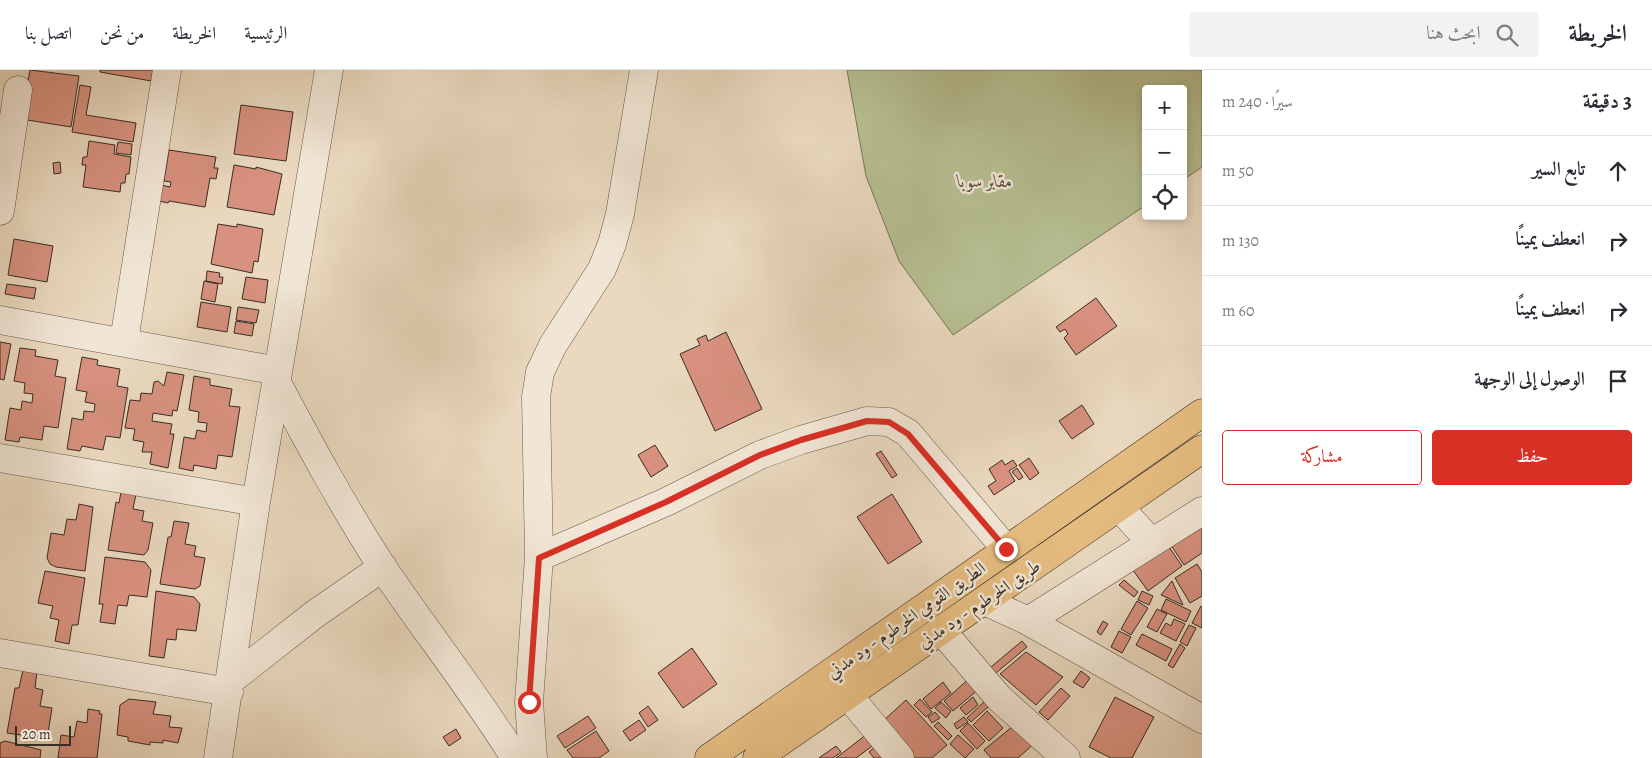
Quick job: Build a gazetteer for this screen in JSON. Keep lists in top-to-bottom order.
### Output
{
  "streets": {
    "highway": ["طريق الخرطوم - ود مدني", "الطريق القومي الخرطوم - ود مدني"]
  },
  "parks": ["مقابر سوبا"],
  "scale_bar": "20 m",
  "page": {
    "header": "الخريطة",
    "search": "ابحث هنا",
    "nav": [
      "الرئيسية",
      "الخريطة",
      "من نحن",
      "اتصل بنا"
    ],
    "heading": ["3 دقيقة", "سيرًا · 240 m"],
    "map_buttons": ["+", "−"],
    "list": [
      ["تابع السير", "50 m"],
      ["انعطف يمينًا", "130 m"],
      ["انعطف يمينًا", "60 m"],
      "الوصول إلى الوجهة"
    ],
    "buttons": ["حفظ", "مشاركة"],
    "scale": "20 m"
  }
}
